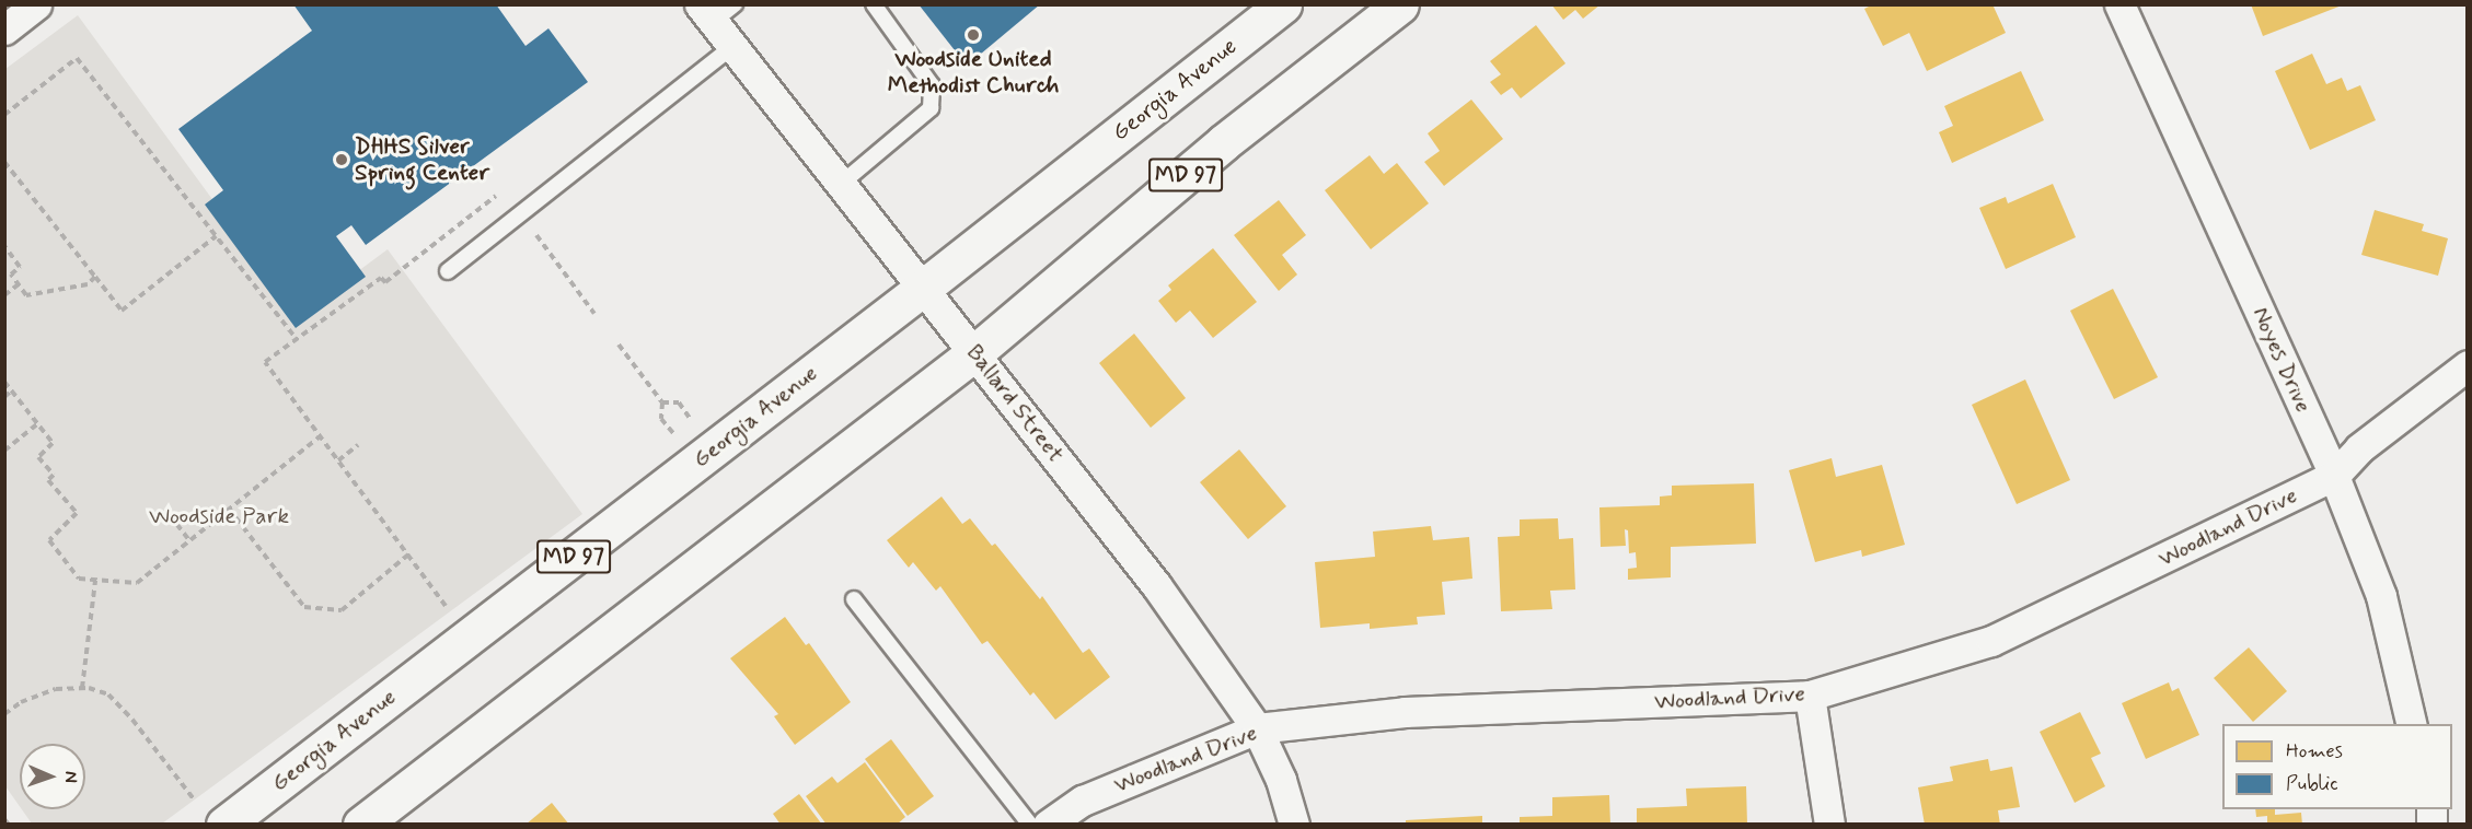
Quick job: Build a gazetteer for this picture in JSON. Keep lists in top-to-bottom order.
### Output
{
  "streets": {
    "main road": ["Georgia Avenue", "MD 97"],
    "street": ["Noyes Drive", "Ballard Street", "Woodland Drive"]
  },
  "crossings": [
    ["Georgia Avenue", "Ballard Street"],
    ["MD 97", "Ballard Street"],
    ["Noyes Drive", "Woodland Drive"],
    ["Ballard Street", "Woodland Drive"]
  ],
  "parks": ["Woodside Park"],
  "places": ["Woodside United Methodist Church", "DHHS Silver Spring Center"],
  "legend": ["Homes", "Public"],
  "north": "right"
}
